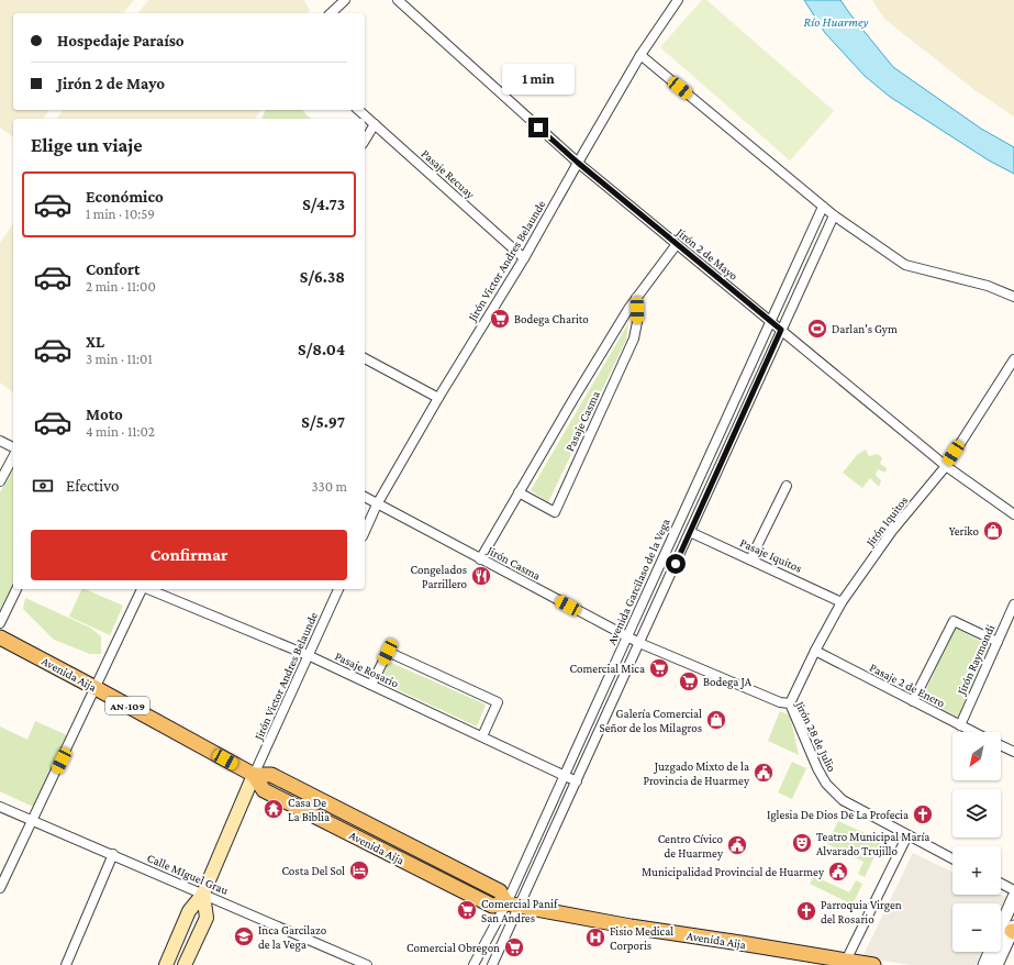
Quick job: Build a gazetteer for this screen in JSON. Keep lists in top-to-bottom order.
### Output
{
  "streets": {
    "main road": ["Avenida Aija", "AN-109"],
    "street": [
      "Pasaje Recuay",
      "Jirón 2 de Mayo",
      "Jirón Victor Andres Belaunde",
      "Pasaje Casma",
      "Jirón Iquitos",
      "Pasaje Iquitos",
      "Jirón Casma",
      "Avenida Garcilaso de la Vega",
      "Jirón Raymondi",
      "Pasaje Rosario",
      "Pasaje 2 de Enero",
      "Jirón 28 de Julio",
      "Calle MIguel Grau"
    ]
  },
  "crossings": [
    ["Pasaje Recuay", "Jirón Victor Andres Belaunde"],
    ["Jirón 2 de Mayo", "Jirón Victor Andres Belaunde"],
    ["Jirón 2 de Mayo", "Pasaje Casma"],
    ["Jirón 2 de Mayo", "Jirón Iquitos"],
    ["Jirón 2 de Mayo", "Avenida Garcilaso de la Vega"],
    ["Jirón Victor Andres Belaunde", "Jirón Casma"],
    ["Jirón Victor Andres Belaunde", "Pasaje Rosario"],
    ["Jirón Victor Andres Belaunde", "Avenida Aija"],
    ["Pasaje Casma", "Jirón Casma"],
    ["Jirón Iquitos", "Pasaje Iquitos"],
    ["Jirón Iquitos", "Pasaje 2 de Enero"],
    ["Jirón Iquitos", "Jirón 28 de Julio"],
    ["Pasaje Iquitos", "Avenida Garcilaso de la Vega"],
    ["Jirón Casma", "Avenida Garcilaso de la Vega"],
    ["Jirón Casma", "Jirón 28 de Julio"],
    ["Avenida Garcilaso de la Vega", "Pasaje Rosario"],
    ["Avenida Garcilaso de la Vega", "Avenida Aija"],
    ["Avenida Garcilaso de la Vega", "Jirón 28 de Julio"],
    ["Jirón Raymondi", "Pasaje 2 de Enero"]
  ],
  "water": ["Río Huarmey"],
  "places": {
    "supermarket": [
      "Bodega Charito",
      "Comercial Mica",
      "Bodega JA",
      "Comercial Panif San Andres",
      "Comercial Obregon"
    ],
    "sports": ["Darlan's Gym"],
    "shop": ["Yeriko", "Galería Comercial Señor de los Milagros"],
    "restaurant": ["Congelados Parrillero"],
    "public building": ["Juzgado Mixto de la Provincia de Huarmey", "Centro Cívico de Huarmey", "Municipalidad Provincial de Huarmey"],
    "temple": ["Casa De La Biblia"],
    "church": ["Iglesia De Dios De La Profecia", "Parroquia Virgen del Rosario"],
    "theatre": ["Teatro Municipal María Alvarado Trujillo"],
    "hotel": ["Costa Del Sol"],
    "school or university": ["Inca Garcilazo de la Vega"],
    "hospital": ["Fisio Medical Corporis"]
  },
  "north": "bottom left",
  "page": {
    "banner": ["Hospedaje Paraíso", "Jirón 2 de Mayo"],
    "bubble": "1 min",
    "heading": "Elige un viaje",
    "list": [
      {
        "name": "Económico",
        "note": "1 min · 10:59",
        "value": "S/4.73"
      },
      {
        "name": "Confort",
        "note": "2 min · 11:00",
        "value": "S/6.38"
      },
      {
        "name": "XL",
        "note": "3 min · 11:01",
        "value": "S/8.04"
      },
      {
        "name": "Moto",
        "note": "4 min · 11:02",
        "value": "S/5.97"
      }
    ],
    "pay": ["Efectivo", "330 m"],
    "buttons": "Confirmar",
    "map_buttons": ["+", "−"]
  }
}
